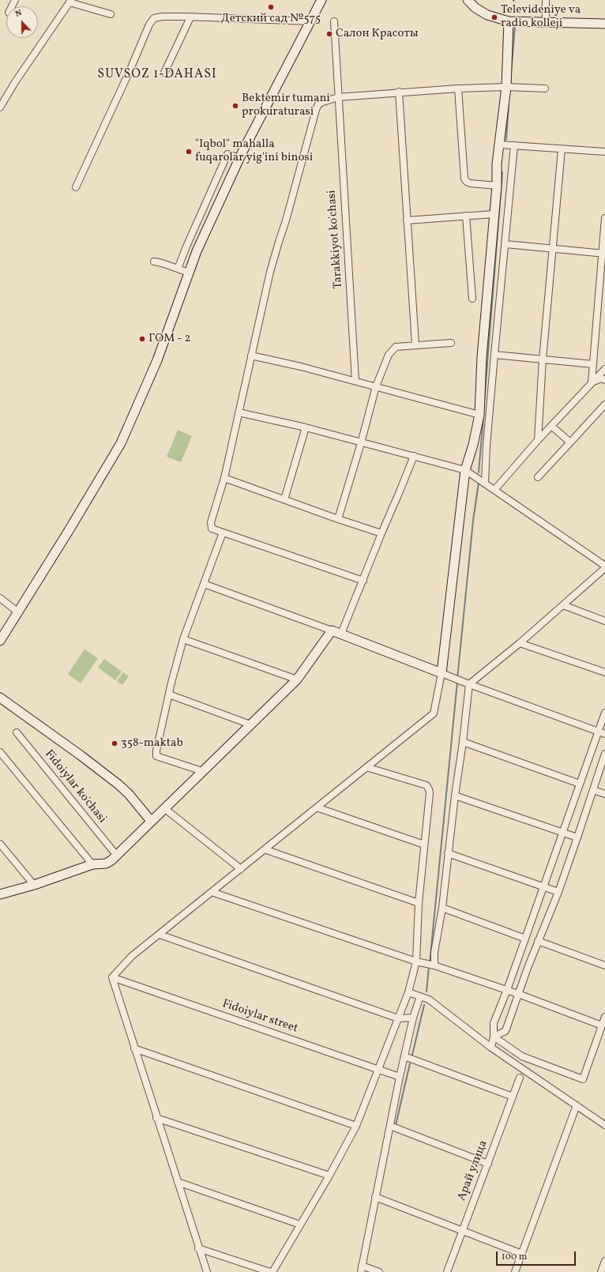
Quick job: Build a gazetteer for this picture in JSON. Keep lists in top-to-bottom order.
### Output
{
  "streets": {
    "street": [
      "Tarakkiyot ko'chasi",
      "Fidoiylar ko'chasi",
      "Fidoiylar street",
      "Арай улица"
    ]
  },
  "districts": ["SUVSOZ 1-DAHASI"],
  "places": [
    "Детский сад №575",
    "Televideniye va radio kolleji",
    "Салон Красоты",
    "Bektemir tumani prokuraturasi",
    "\"Iqbol\" mahalla fuqarolar yig'ini binosi",
    "ГОМ - 2",
    "358-maktab"
  ],
  "scale_bar": "100 m",
  "north": "top"
}
